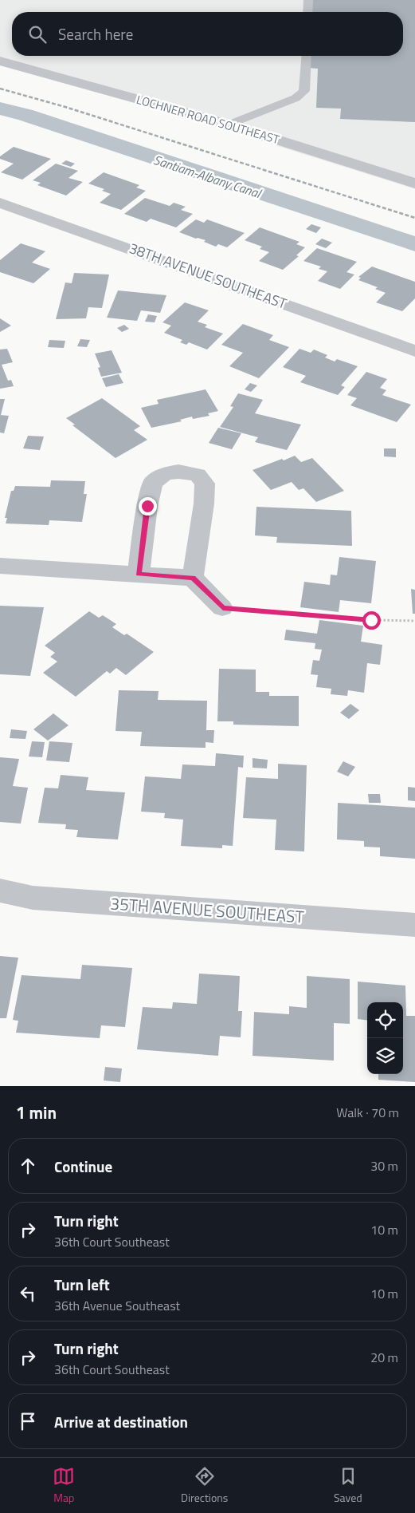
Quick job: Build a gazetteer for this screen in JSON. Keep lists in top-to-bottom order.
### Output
{
  "streets": {
    "street": ["LOCHNER ROAD SOUTHEAST", "38TH AVENUE SOUTHEAST", "35TH AVENUE SOUTHEAST"]
  },
  "water": ["Santiam-Albany Canal"],
  "page": {
    "search": "Search here",
    "heading": ["1 min", "Walk · 70 m"],
    "list": [
      ["Continue", "30 m"],
      ["Turn right", "36th Court Southeast", "10 m"],
      ["Turn left", "36th Avenue Southeast", "10 m"],
      ["Turn right", "36th Court Southeast", "20 m"],
      "Arrive at destination"
    ],
    "nav": ["Map", "Directions", "Saved"]
  }
}
